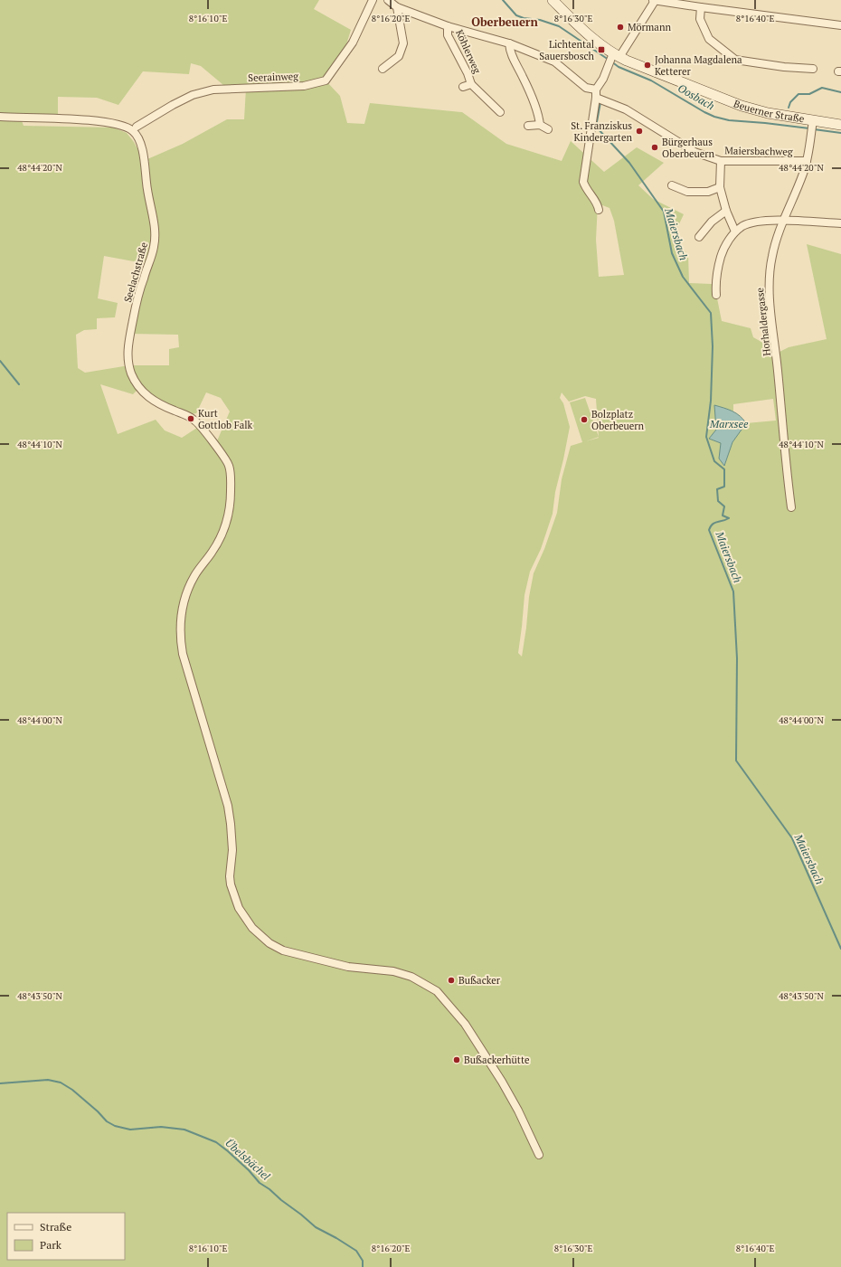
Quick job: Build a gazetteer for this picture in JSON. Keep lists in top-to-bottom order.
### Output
{
  "streets": {
    "main road": ["Beuerner Straße"],
    "street": [
      "Köhlerweg",
      "Seerainweg",
      "Maiersbachweg",
      "Seelachstraße",
      "Horhaldergasse"
    ]
  },
  "crossings": [
    ["Beuerner Straße", "Horhaldergasse"],
    ["Maiersbachweg", "Horhaldergasse"]
  ],
  "districts": ["Oberbeuern"],
  "water": [
    "Oosbach",
    "Maiersbach",
    "Marxsee",
    "Übelsbächel"
  ],
  "places": {
    "other": [
      "Mörmann",
      "Johanna Magdalena Ketterer",
      "St. Franziskus Kindergarten",
      "Bürgerhaus Oberbeuern",
      "Kurt Gottlob Falk",
      "Bolzplatz Oberbeuern",
      "Bußacker",
      "Bußackerhütte"
    ],
    "transit": ["Lichtental Sauersbosch"]
  },
  "legend": ["Straße", "Park"],
  "coordinates": [
    "8°16'10\"E",
    "8°16'20\"E",
    "8°16'30\"E",
    "8°16'40\"E",
    "48°44'20\"N",
    "48°44'10\"N",
    "48°44'00\"N",
    "48°43'50\"N"
  ]
}
